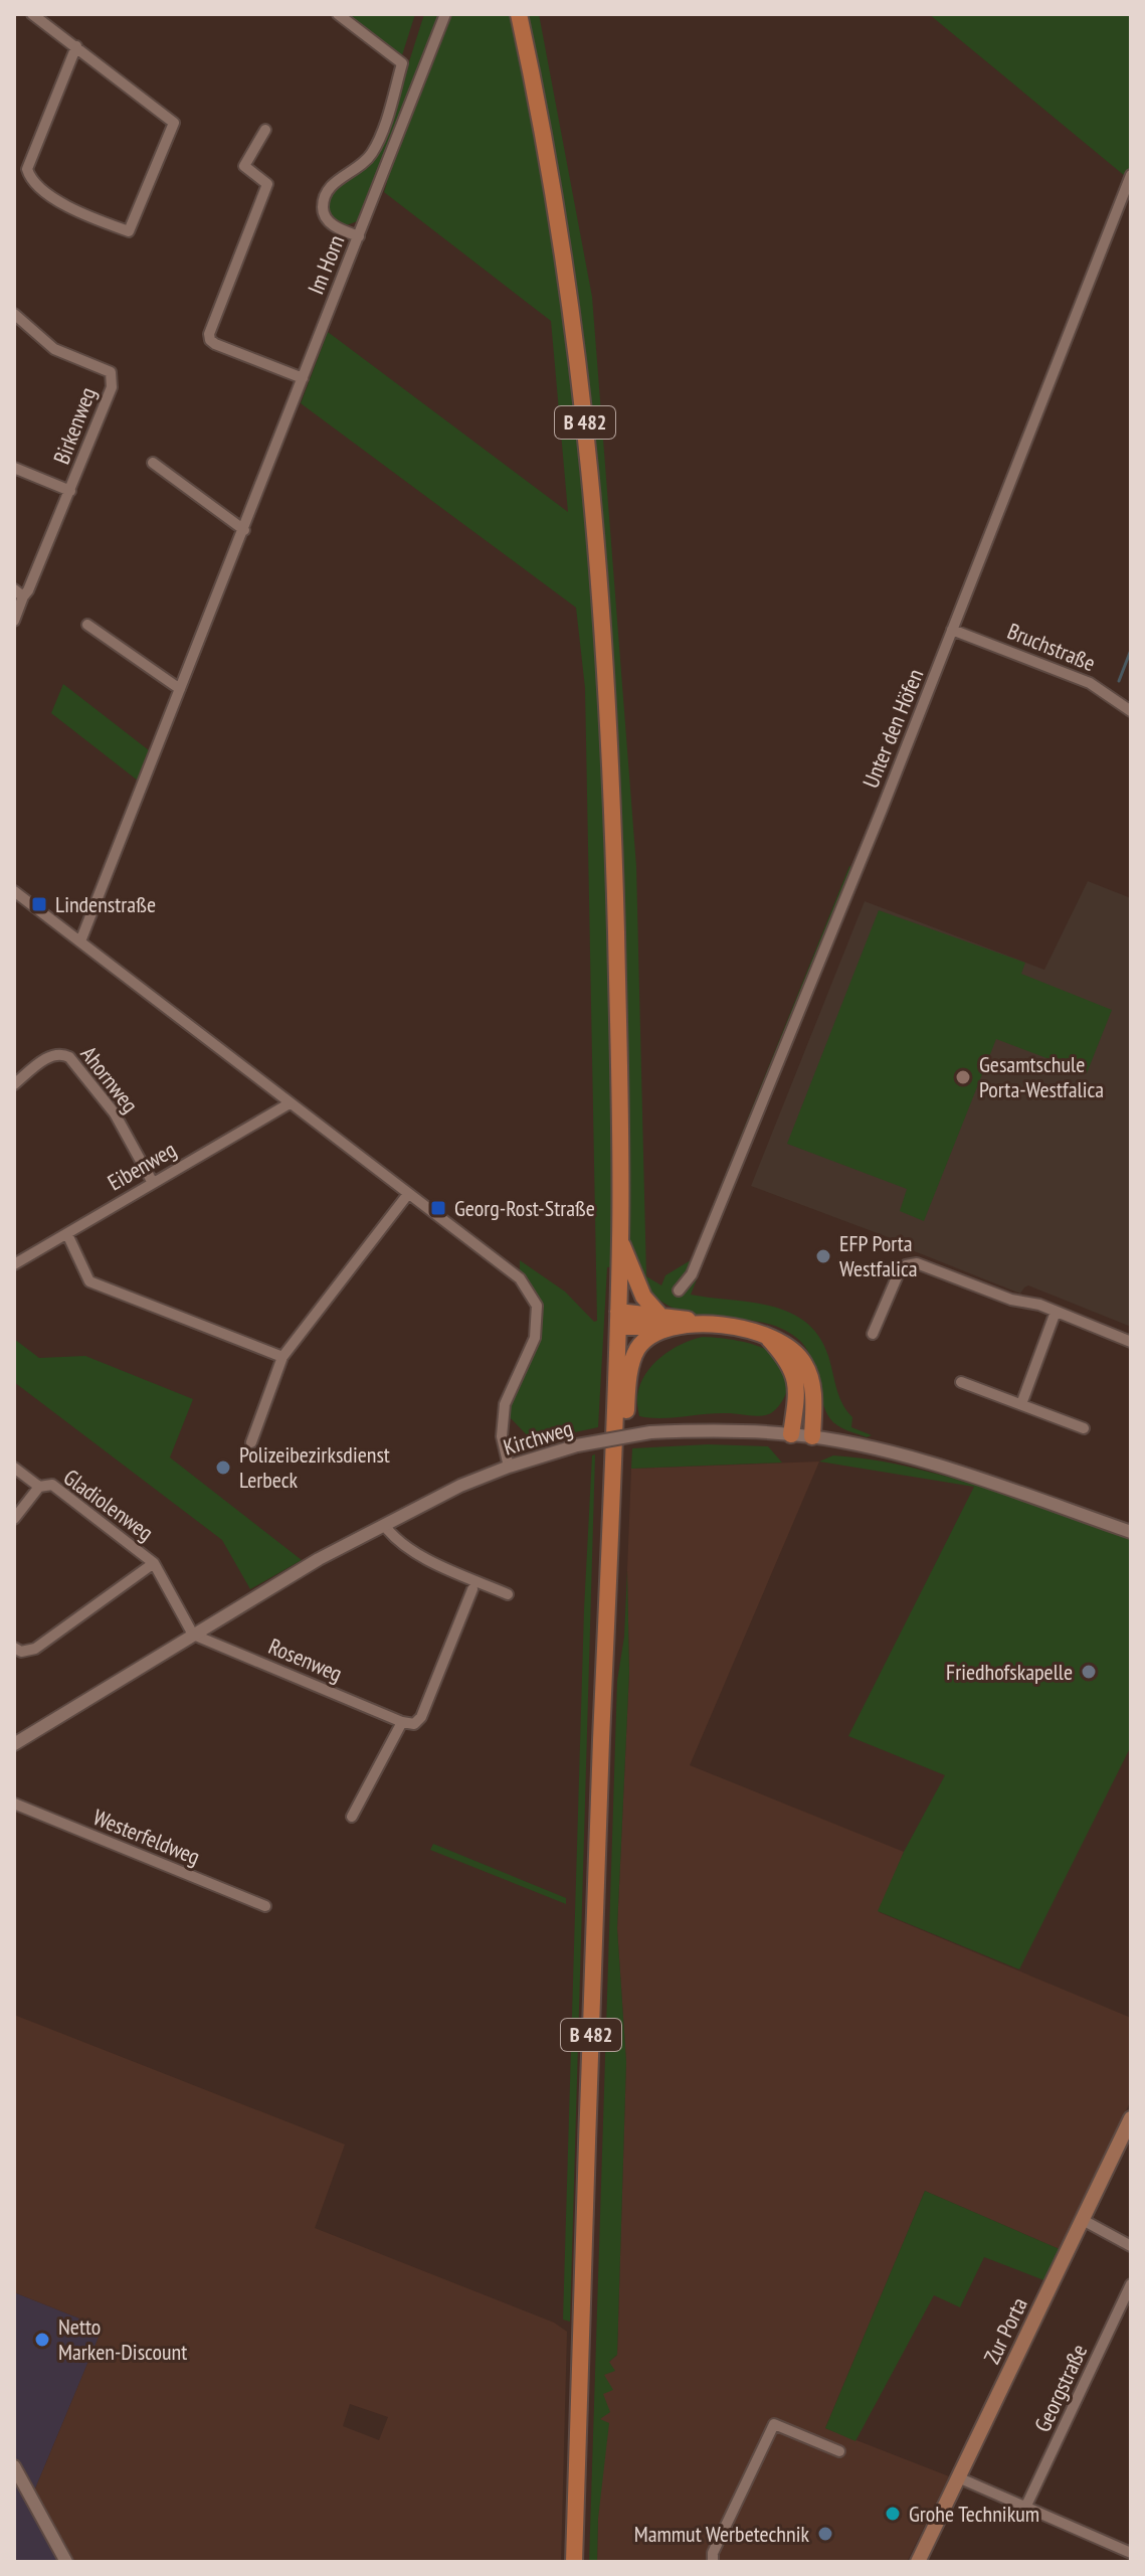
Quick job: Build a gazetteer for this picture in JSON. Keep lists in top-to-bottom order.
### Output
{
  "streets": {
    "main road": ["B 482", "Zur Porta"],
    "street": [
      "Im Horn",
      "Birkenweg",
      "Bruchstraße",
      "Unter den Höfen",
      "Ahornweg",
      "Eibenweg",
      "Kirchweg",
      "Gladiolenweg",
      "Rosenweg",
      "Westerfeldweg",
      "Georgstraße"
    ]
  },
  "crossings": [
    ["Bruchstraße", "Unter den Höfen"],
    ["Ahornweg", "Eibenweg"],
    ["Kirchweg", "Gladiolenweg"],
    ["Kirchweg", "Rosenweg"],
    ["Gladiolenweg", "Rosenweg"]
  ],
  "places": {
    "transit": ["Lindenstraße", "Georg-Rost-Straße"],
    "other": [
      "Gesamtschule Porta-Westfalica",
      "EFP Porta Westfalica",
      "Polizeibezirksdienst Lerbeck",
      "Friedhofskapelle",
      "Netto Marken-Discount",
      "Grohe Technikum",
      "Mammut Werbetechnik"
    ]
  }
}
